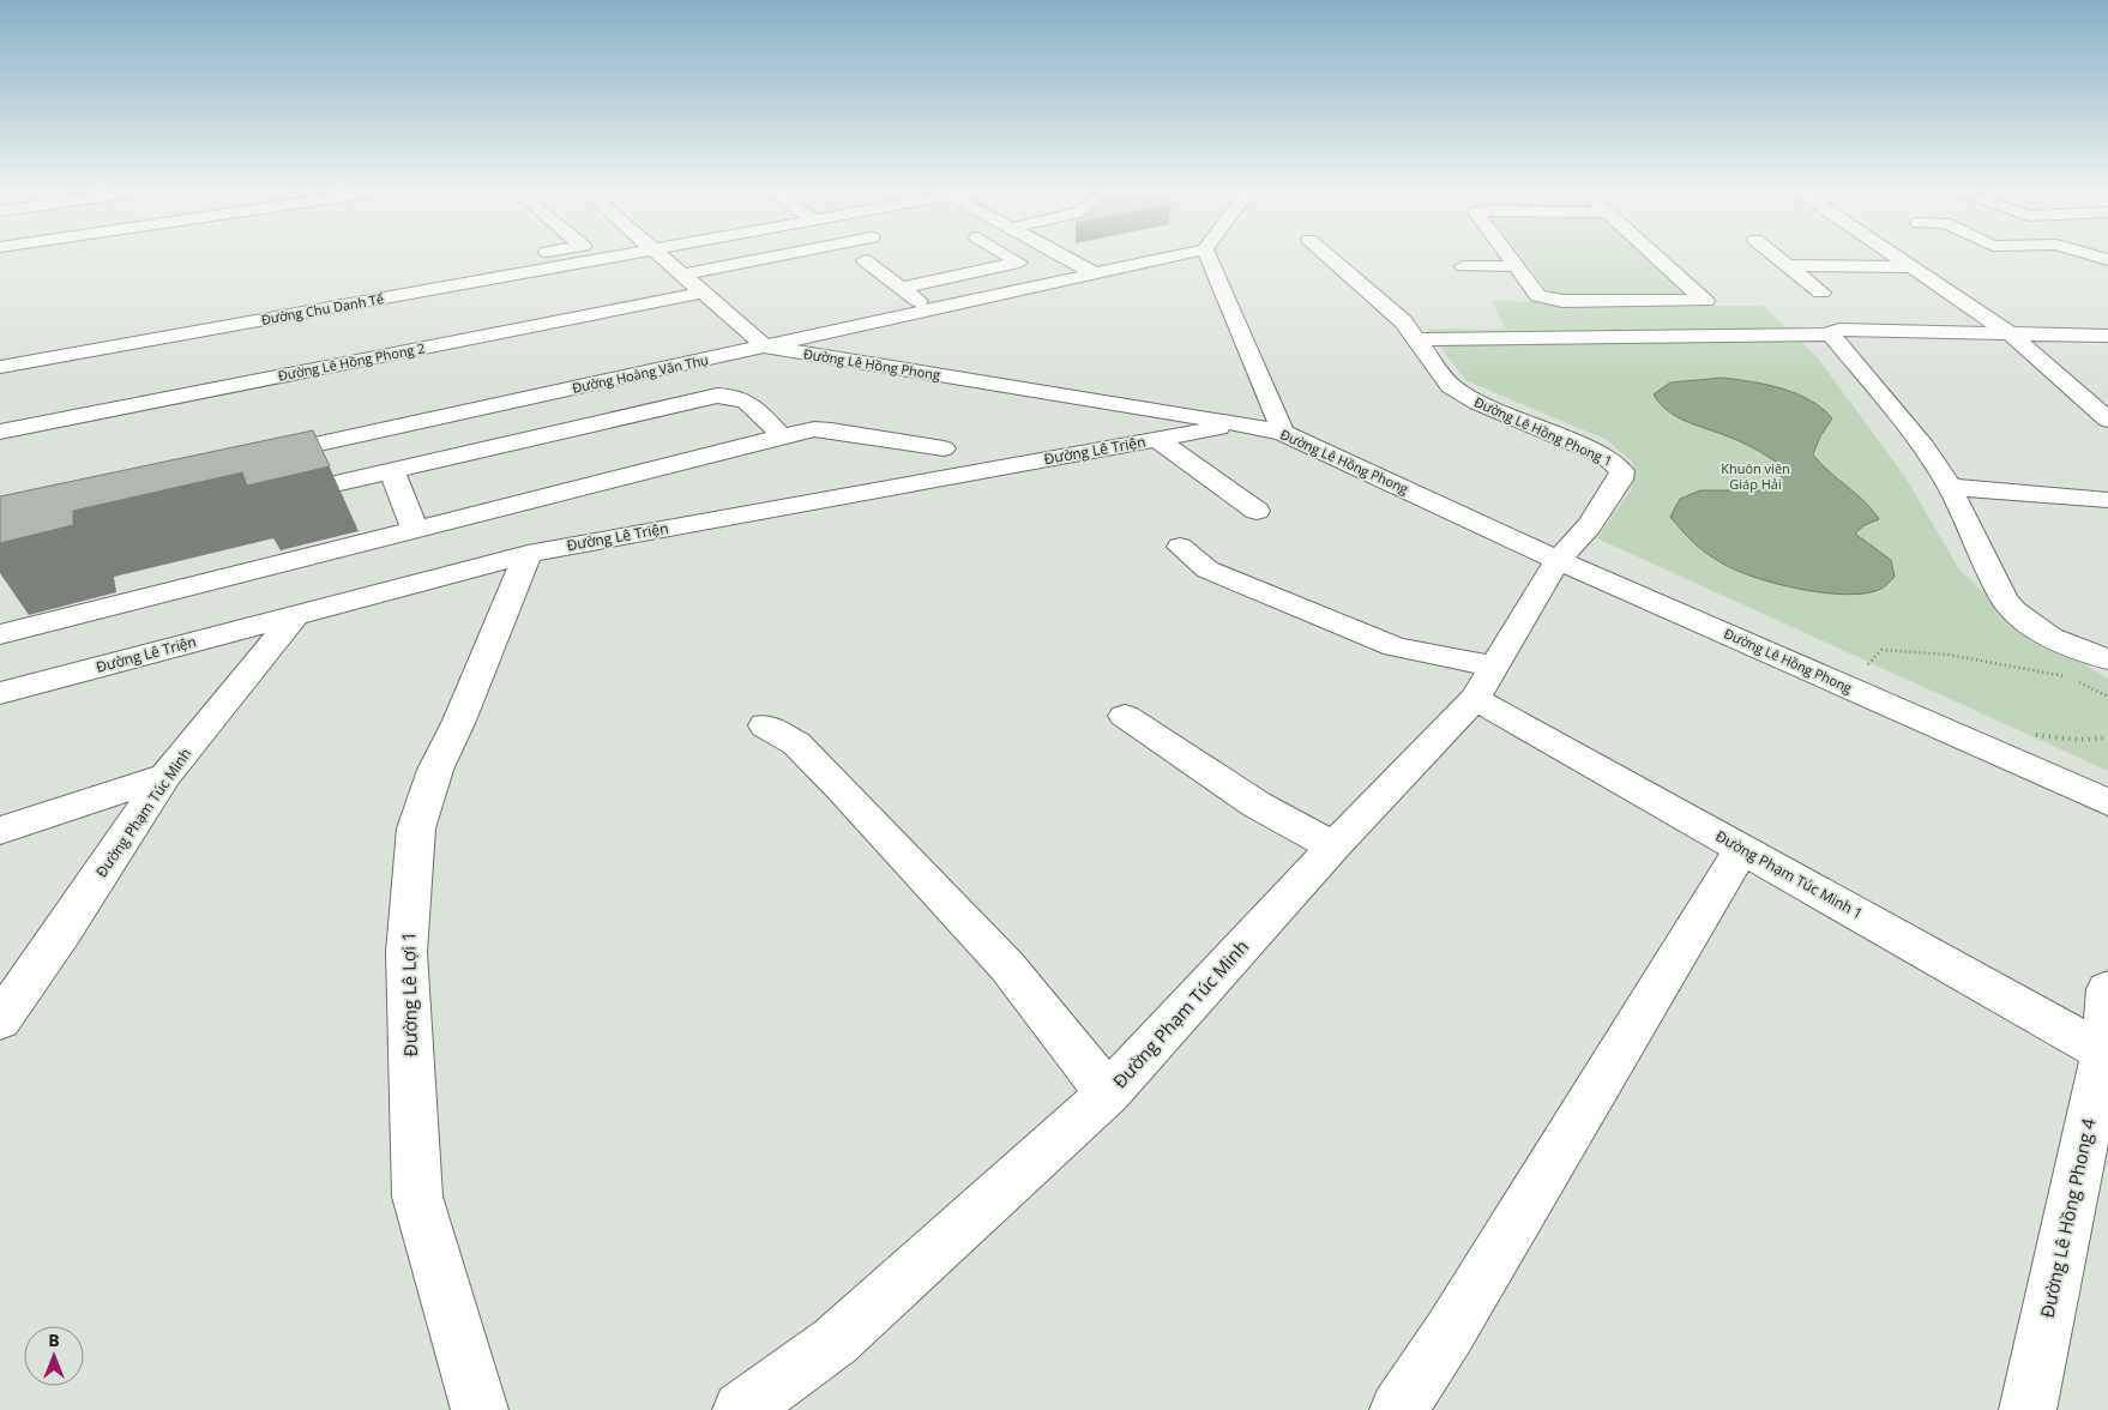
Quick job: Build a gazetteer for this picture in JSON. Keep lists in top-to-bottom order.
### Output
{
  "streets": {
    "street": [
      "Đường Chu Danh Tể",
      "Đường Lê Hồng Phong 2",
      "Đường Lê Hồng Phong",
      "Đường Hoàng Văn Thụ",
      "Đường Lê Hồng Phong 1",
      "Đường Lê Triện",
      "Đường Phạm Túc Minh",
      "Đường Phạm Túc Minh 1",
      "Đường Lê Lợi 1",
      "Đường Lê Hồng Phong 4"
    ]
  },
  "crossings": [
    ["Đường Lê Hồng Phong", "Đường Hoàng Văn Thụ"],
    ["Đường Lê Hồng Phong", "Đường Lê Hồng Phong 1"],
    ["Đường Lê Hồng Phong", "Đường Lê Triện"],
    ["Đường Lê Hồng Phong", "Đường Phạm Túc Minh"],
    ["Đường Lê Hồng Phong 1", "Đường Phạm Túc Minh"],
    ["Đường Lê Triện", "Đường Phạm Túc Minh"],
    ["Đường Lê Triện", "Đường Lê Lợi 1"],
    ["Đường Phạm Túc Minh", "Đường Phạm Túc Minh 1"],
    ["Đường Phạm Túc Minh 1", "Đường Lê Hồng Phong 4"]
  ],
  "parks": ["Khuôn viên Giáp Hải"],
  "north": "top"
}
